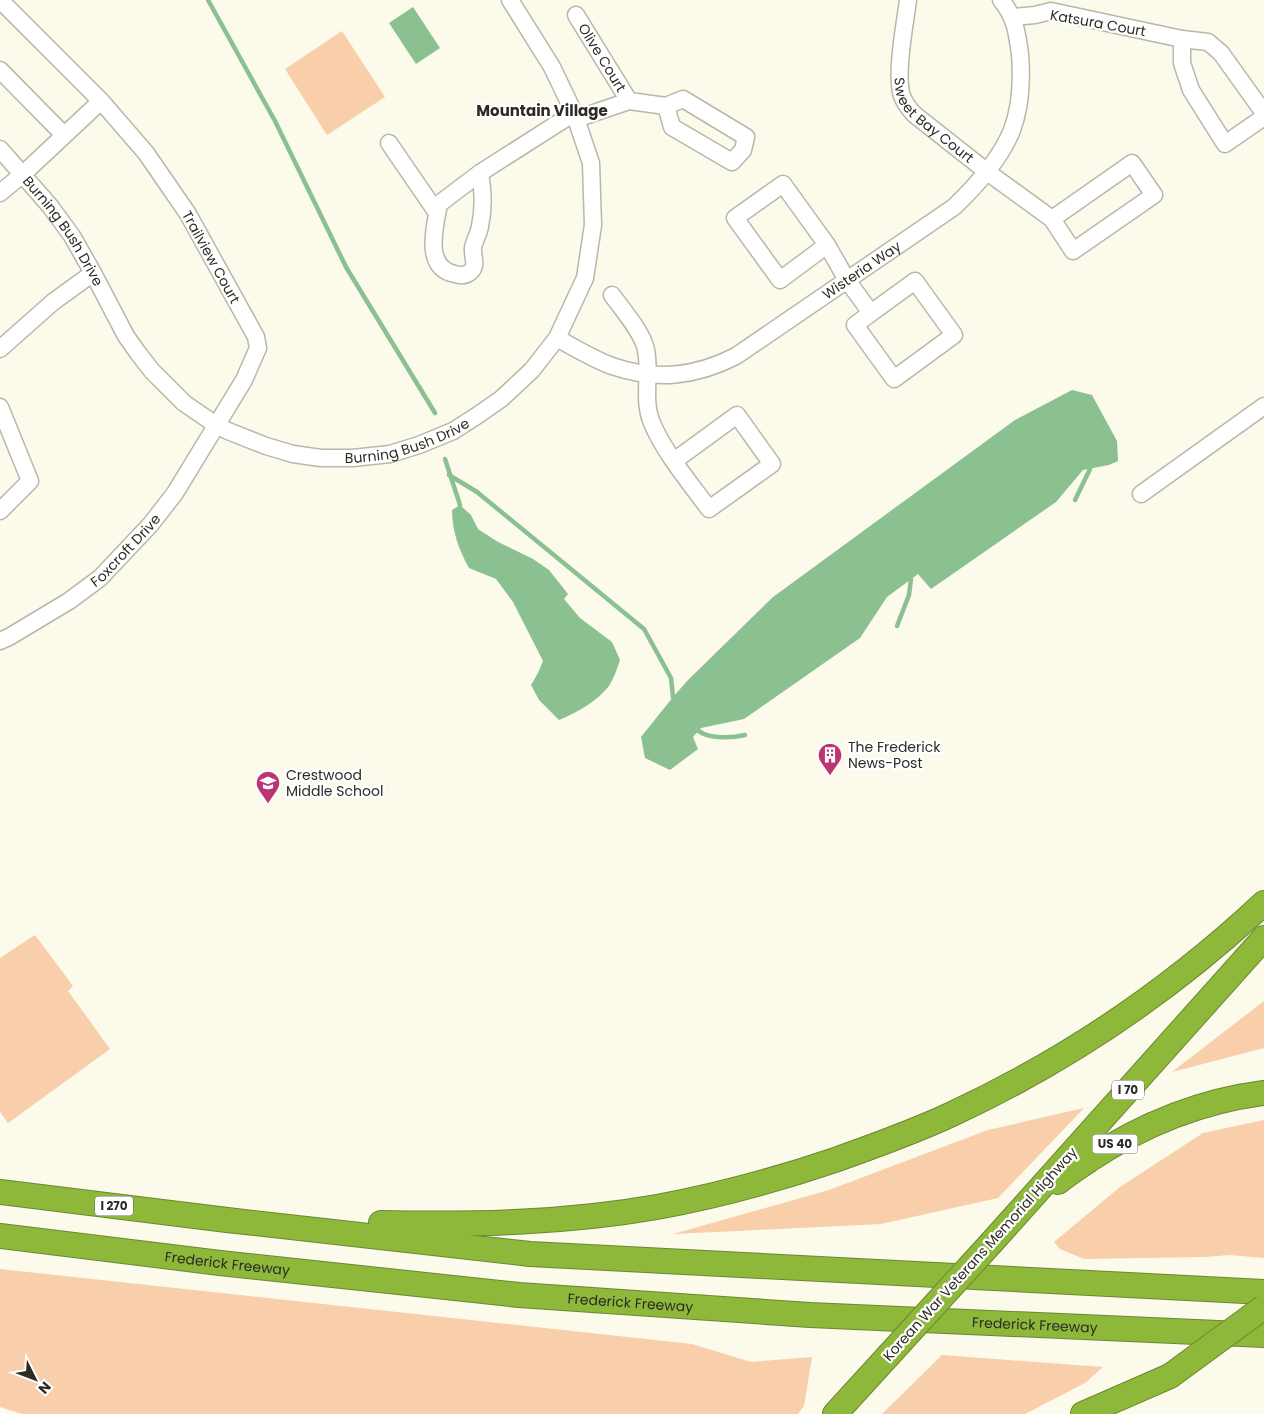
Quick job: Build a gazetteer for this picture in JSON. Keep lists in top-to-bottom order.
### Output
{
  "streets": {
    "highway": [
      "I 70",
      "US 40",
      "I 270",
      "Korean War Veterans Memorial Highway",
      "Frederick Freeway"
    ],
    "street": [
      "Katsura Court",
      "Olive Court",
      "Sweet Bay Court",
      "Burning Bush Drive",
      "Trailview Court",
      "Wisteria Way",
      "Foxcroft Drive"
    ]
  },
  "crossings": [
    ["Katsura Court", "Wisteria Way"],
    ["Sweet Bay Court", "Wisteria Way"],
    ["Burning Bush Drive", "Trailview Court"],
    ["Burning Bush Drive", "Wisteria Way"],
    ["Burning Bush Drive", "Foxcroft Drive"],
    ["Trailview Court", "Foxcroft Drive"],
    ["US 40", "Korean War Veterans Memorial Highway"]
  ],
  "districts": ["Mountain Village"],
  "places": {
    "building": ["The Frederick News-Post"],
    "school or university": ["Crestwood Middle School"]
  },
  "north": "bottom right"
}
